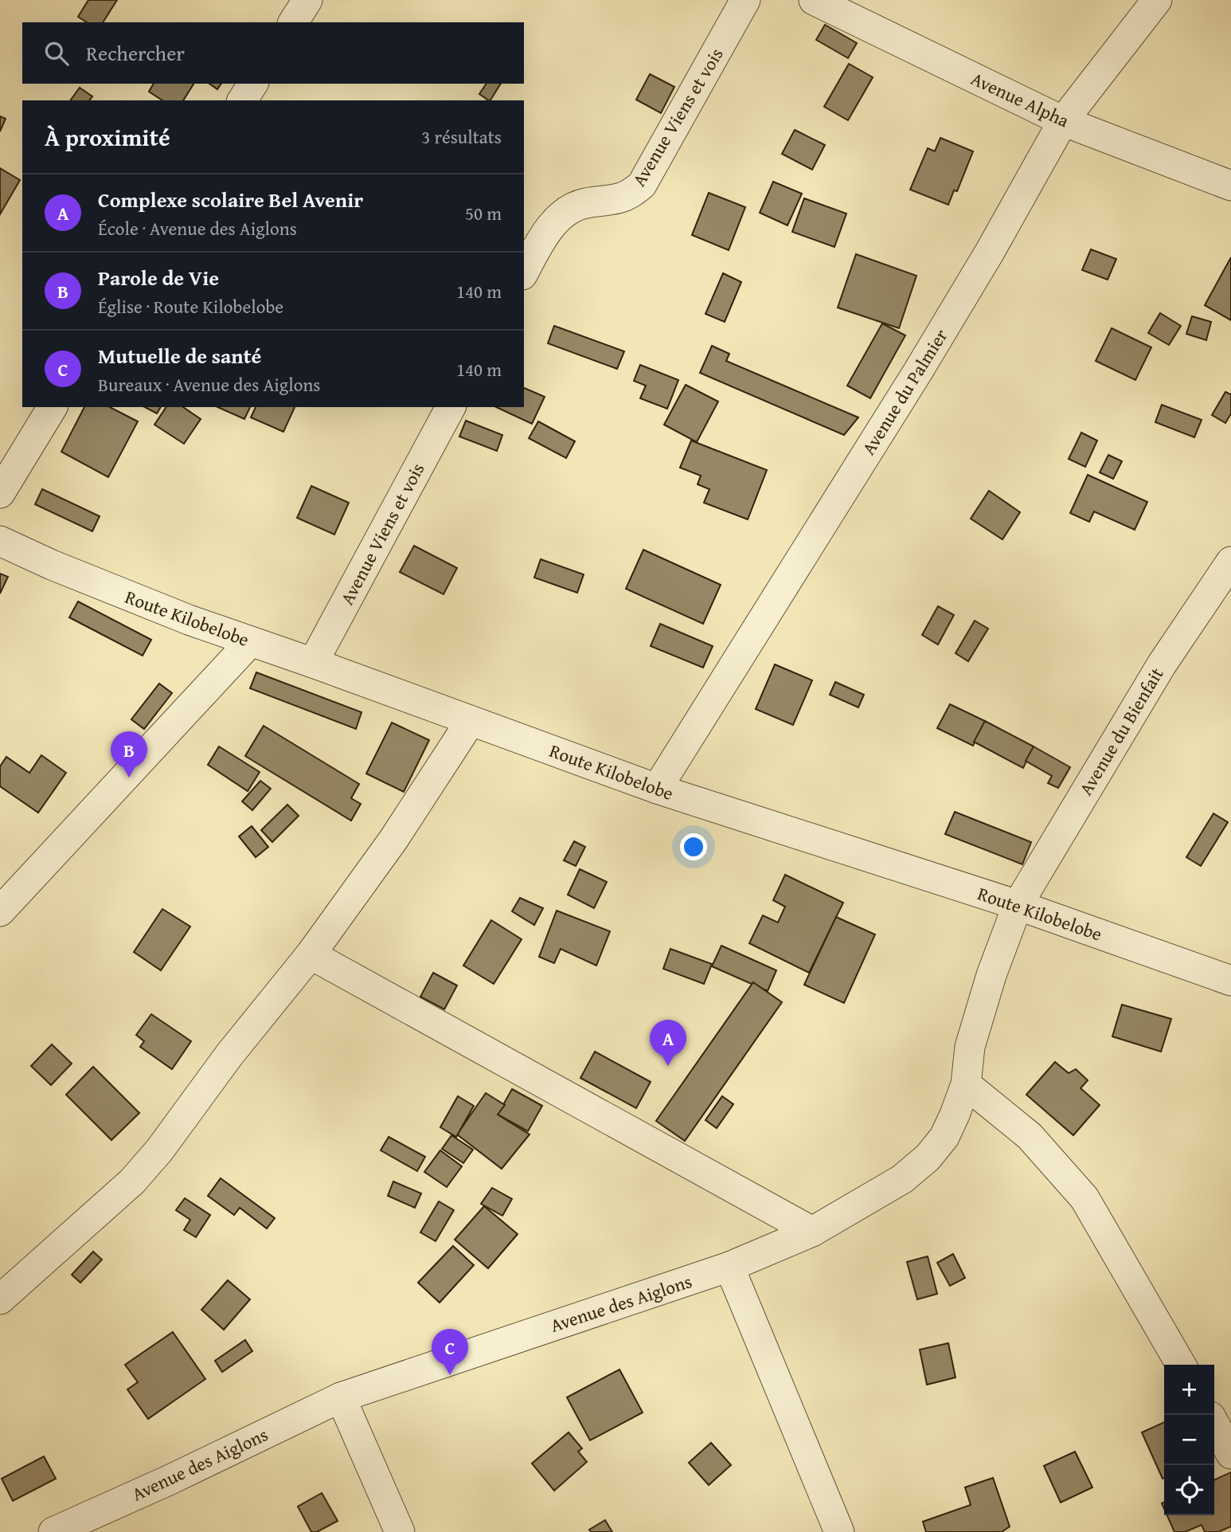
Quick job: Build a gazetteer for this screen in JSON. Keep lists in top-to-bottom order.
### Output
{
  "streets": {
    "street": [
      "Avenue Alpha",
      "Avenue Viens et vois",
      "Avenue du Palmier",
      "Route Kilobelobe",
      "Avenue du Bienfait",
      "Avenue des Aiglons"
    ]
  },
  "crossings": [
    ["Avenue Alpha", "Avenue du Palmier"],
    ["Avenue Viens et vois", "Route Kilobelobe"],
    ["Avenue du Palmier", "Route Kilobelobe"],
    ["Route Kilobelobe", "Avenue du Bienfait"],
    ["Route Kilobelobe", "Avenue des Aiglons"],
    ["Avenue du Bienfait", "Avenue des Aiglons"]
  ],
  "page": {
    "search": "Rechercher",
    "heading": ["À proximité", "3 résultats"],
    "list": [
      {
        "mark": "A",
        "name": "Complexe scolaire Bel Avenir",
        "note": "École · Avenue des Aiglons",
        "value": "50 m"
      },
      {
        "mark": "B",
        "name": "Parole de Vie",
        "note": "Église · Route Kilobelobe",
        "value": "140 m"
      },
      {
        "mark": "C",
        "name": "Mutuelle de santé",
        "note": "Bureaux · Avenue des Aiglons",
        "value": "140 m"
      }
    ],
    "pins": ["B", "A", "C"],
    "map_buttons": ["+", "−"]
  }
}
